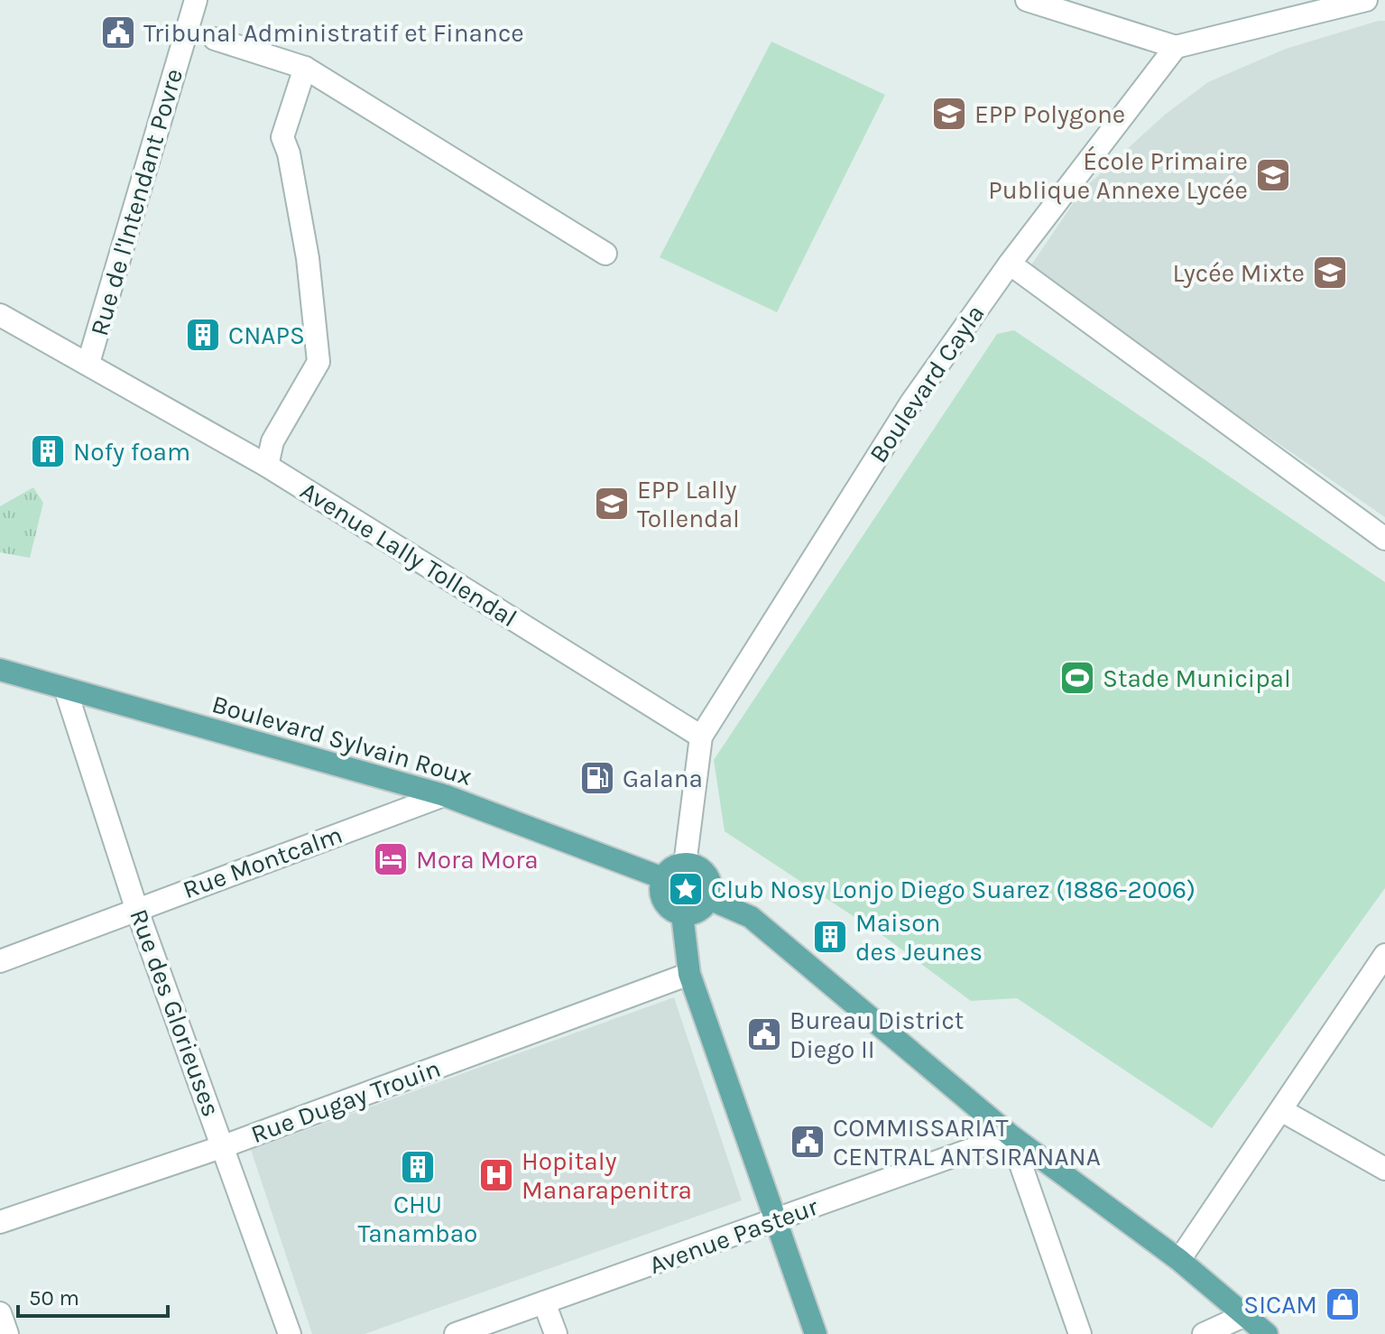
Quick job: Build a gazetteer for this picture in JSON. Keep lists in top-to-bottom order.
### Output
{
  "streets": {
    "main road": ["Boulevard Sylvain Roux"],
    "street": [
      "Rue de l'Intendant Povre",
      "Boulevard Cayla",
      "Avenue Lally Tollendal",
      "Rue Montcalm",
      "Rue des Glorieuses",
      "Rue Dugay Trouin",
      "Avenue Pasteur"
    ]
  },
  "crossings": [
    ["Rue de l'Intendant Povre", "Avenue Lally Tollendal"],
    ["Boulevard Cayla", "Avenue Lally Tollendal"],
    ["Boulevard Sylvain Roux", "Rue Montcalm"],
    ["Boulevard Sylvain Roux", "Rue des Glorieuses"],
    ["Rue Montcalm", "Rue des Glorieuses"],
    ["Rue des Glorieuses", "Rue Dugay Trouin"]
  ],
  "places": {
    "public building": ["Tribunal Administratif et Finance", "Bureau District Diego II", "COMMISSARIAT CENTRAL ANTSIRANANA"],
    "school or university": [
      "EPP Polygone",
      "École Primaire Publique Annexe Lycée",
      "Lycée Mixte",
      "EPP Lally Tollendal"
    ],
    "building": [
      "CNAPS",
      "Nofy foam",
      "Maison des Jeunes",
      "CHU Tanambao"
    ],
    "sports": ["Stade Municipal"],
    "fuel station": ["Galana"],
    "hotel": ["Mora Mora"],
    "place": ["Club Nosy Lonjo Diego Suarez (1886-2006)"],
    "hospital": ["Hopitaly Manarapenitra"],
    "shop": ["SICAM"]
  },
  "scale_bar": "50 m"
}
